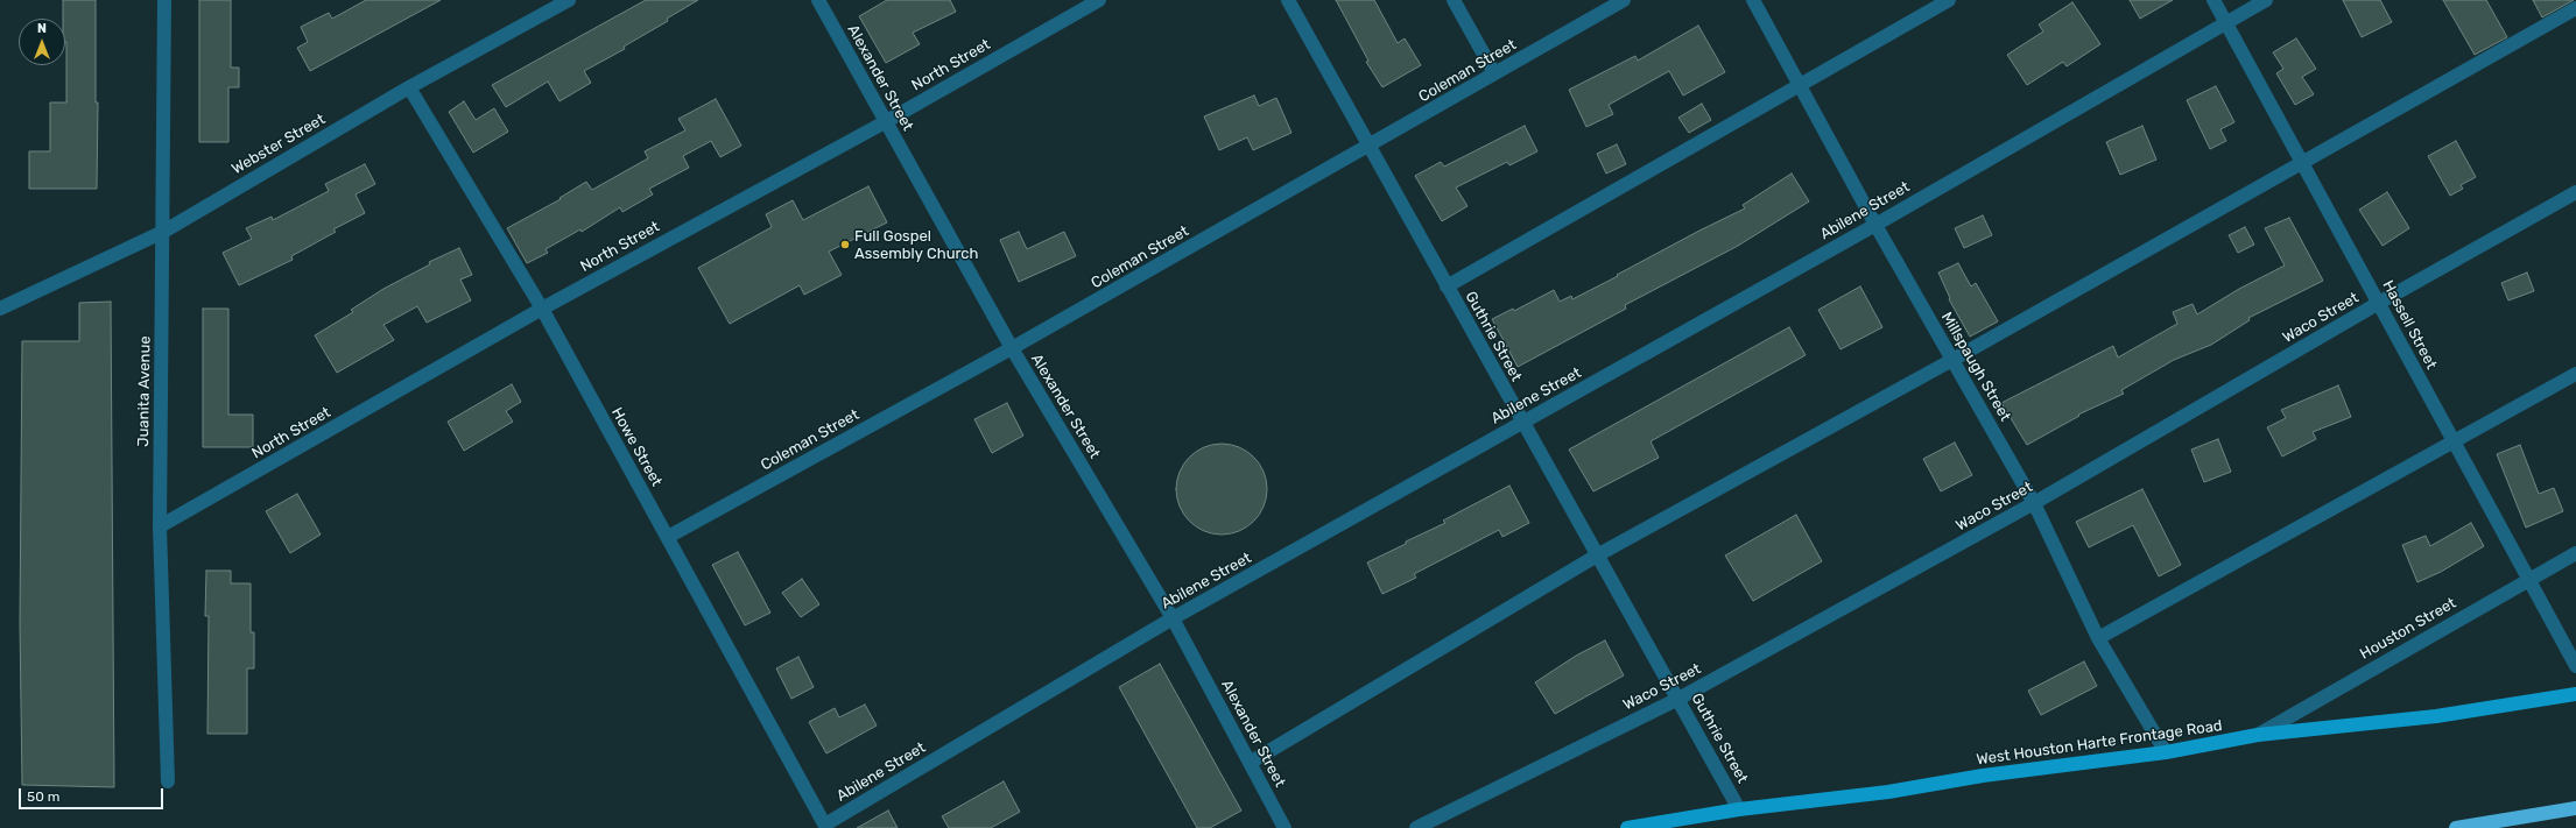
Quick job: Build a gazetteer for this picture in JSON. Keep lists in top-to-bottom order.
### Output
{
  "streets": {
    "main road": ["West Houston Harte Frontage Road"],
    "street": [
      "North Street",
      "Coleman Street",
      "Alexander Street",
      "Webster Street",
      "Abilene Street",
      "Waco Street",
      "Hassell Street",
      "Guthrie Street",
      "Millspaugh Street",
      "Juanita Avenue",
      "Howe Street",
      "Houston Street"
    ]
  },
  "crossings": [
    ["North Street", "Alexander Street"],
    ["North Street", "Juanita Avenue"],
    ["North Street", "Howe Street"],
    ["Coleman Street", "Alexander Street"],
    ["Coleman Street", "Guthrie Street"],
    ["Coleman Street", "Howe Street"],
    ["Alexander Street", "Abilene Street"],
    ["Webster Street", "Juanita Avenue"],
    ["Webster Street", "Howe Street"],
    ["Abilene Street", "Hassell Street"],
    ["Abilene Street", "Guthrie Street"],
    ["Abilene Street", "Millspaugh Street"],
    ["Abilene Street", "Howe Street"],
    ["Waco Street", "Hassell Street"],
    ["Waco Street", "Guthrie Street"],
    ["Waco Street", "Millspaugh Street"],
    ["Hassell Street", "Houston Street"],
    ["Guthrie Street", "West Houston Harte Frontage Road"],
    ["Millspaugh Street", "West Houston Harte Frontage Road"],
    ["Houston Street", "West Houston Harte Frontage Road"]
  ],
  "places": ["Full Gospel Assembly Church"],
  "scale_bar": "50 m",
  "north": "top"
}
